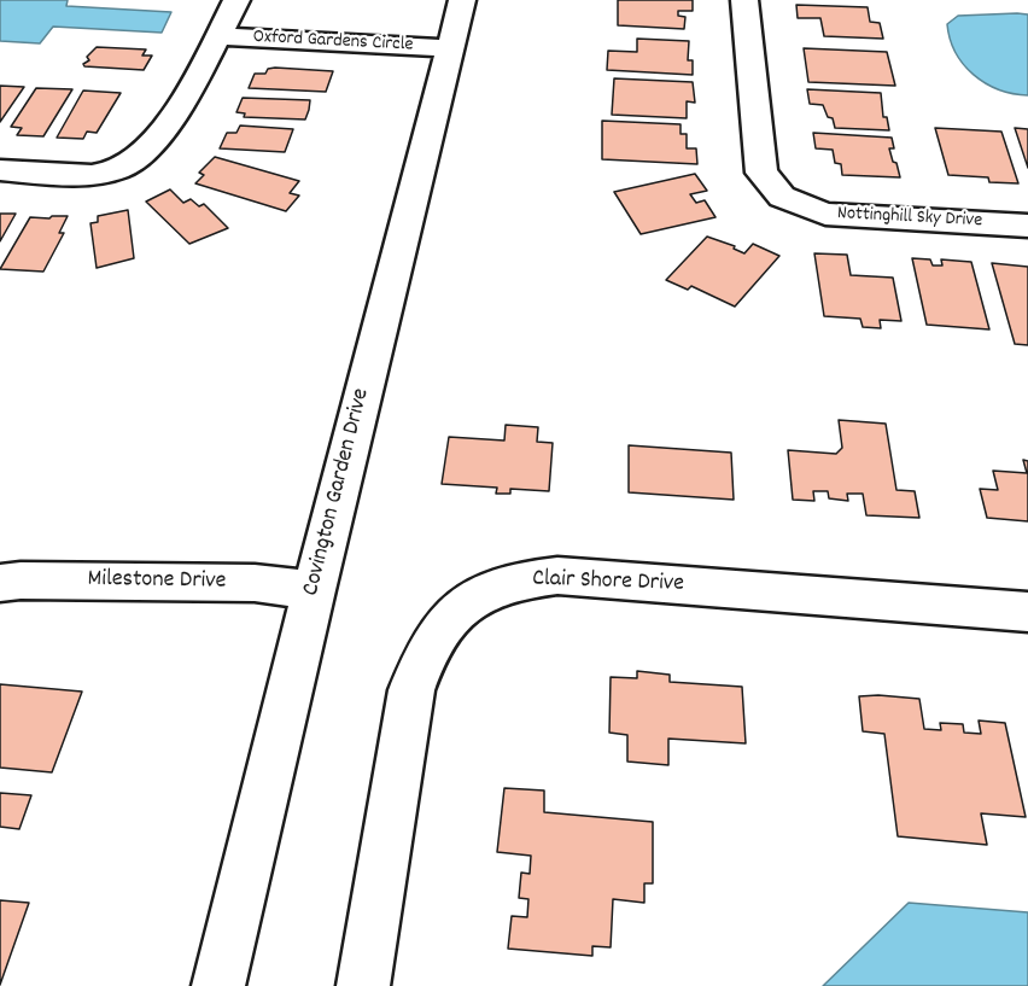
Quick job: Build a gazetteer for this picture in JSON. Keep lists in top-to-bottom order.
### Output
{
  "streets": {
    "street": [
      "Oxford Gardens Circle",
      "Nottinghill Sky Drive",
      "Covington Garden Drive",
      "Milestone Drive",
      "Clair Shore Drive"
    ]
  },
  "crossings": [
    ["Oxford Gardens Circle", "Covington Garden Drive"],
    ["Covington Garden Drive", "Milestone Drive"]
  ]
}
